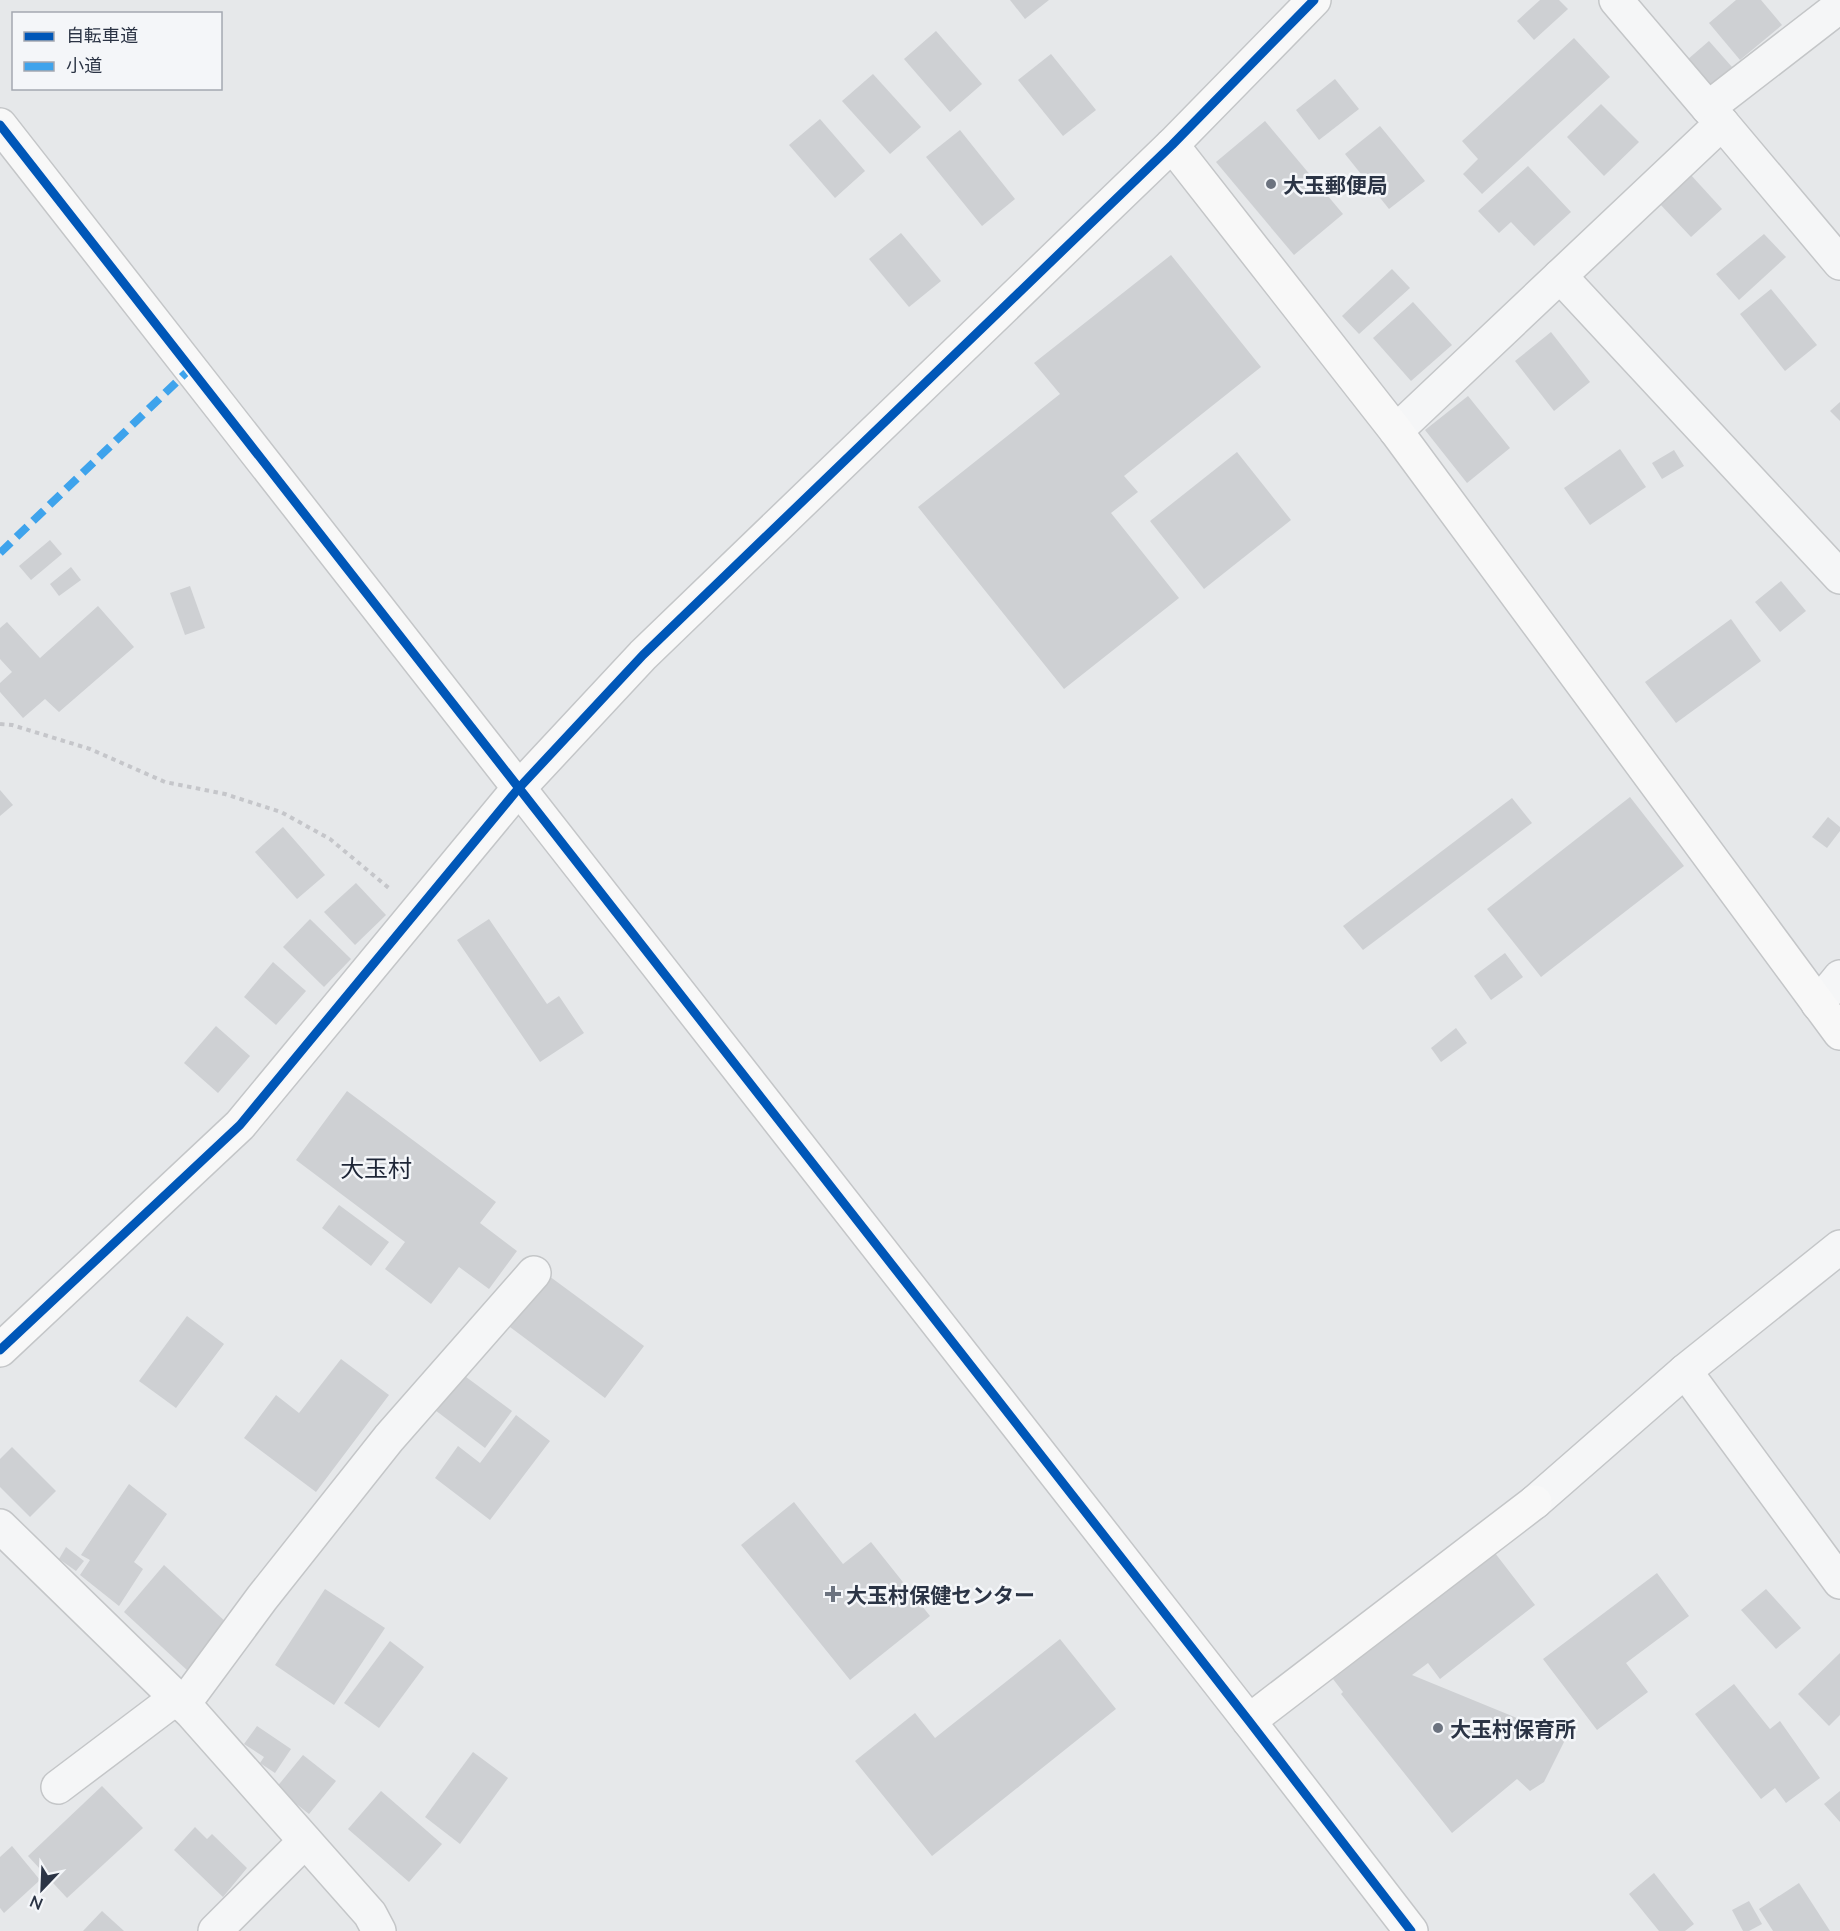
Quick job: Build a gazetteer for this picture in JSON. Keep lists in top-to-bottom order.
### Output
{
  "districts": ["大玉村"],
  "places": {
    "other": ["大玉郵便局", "大玉村保育所"],
    "health": ["大玉村保健センター"]
  },
  "legend": ["自転車道", "小道"],
  "north": "bottom left"
}
